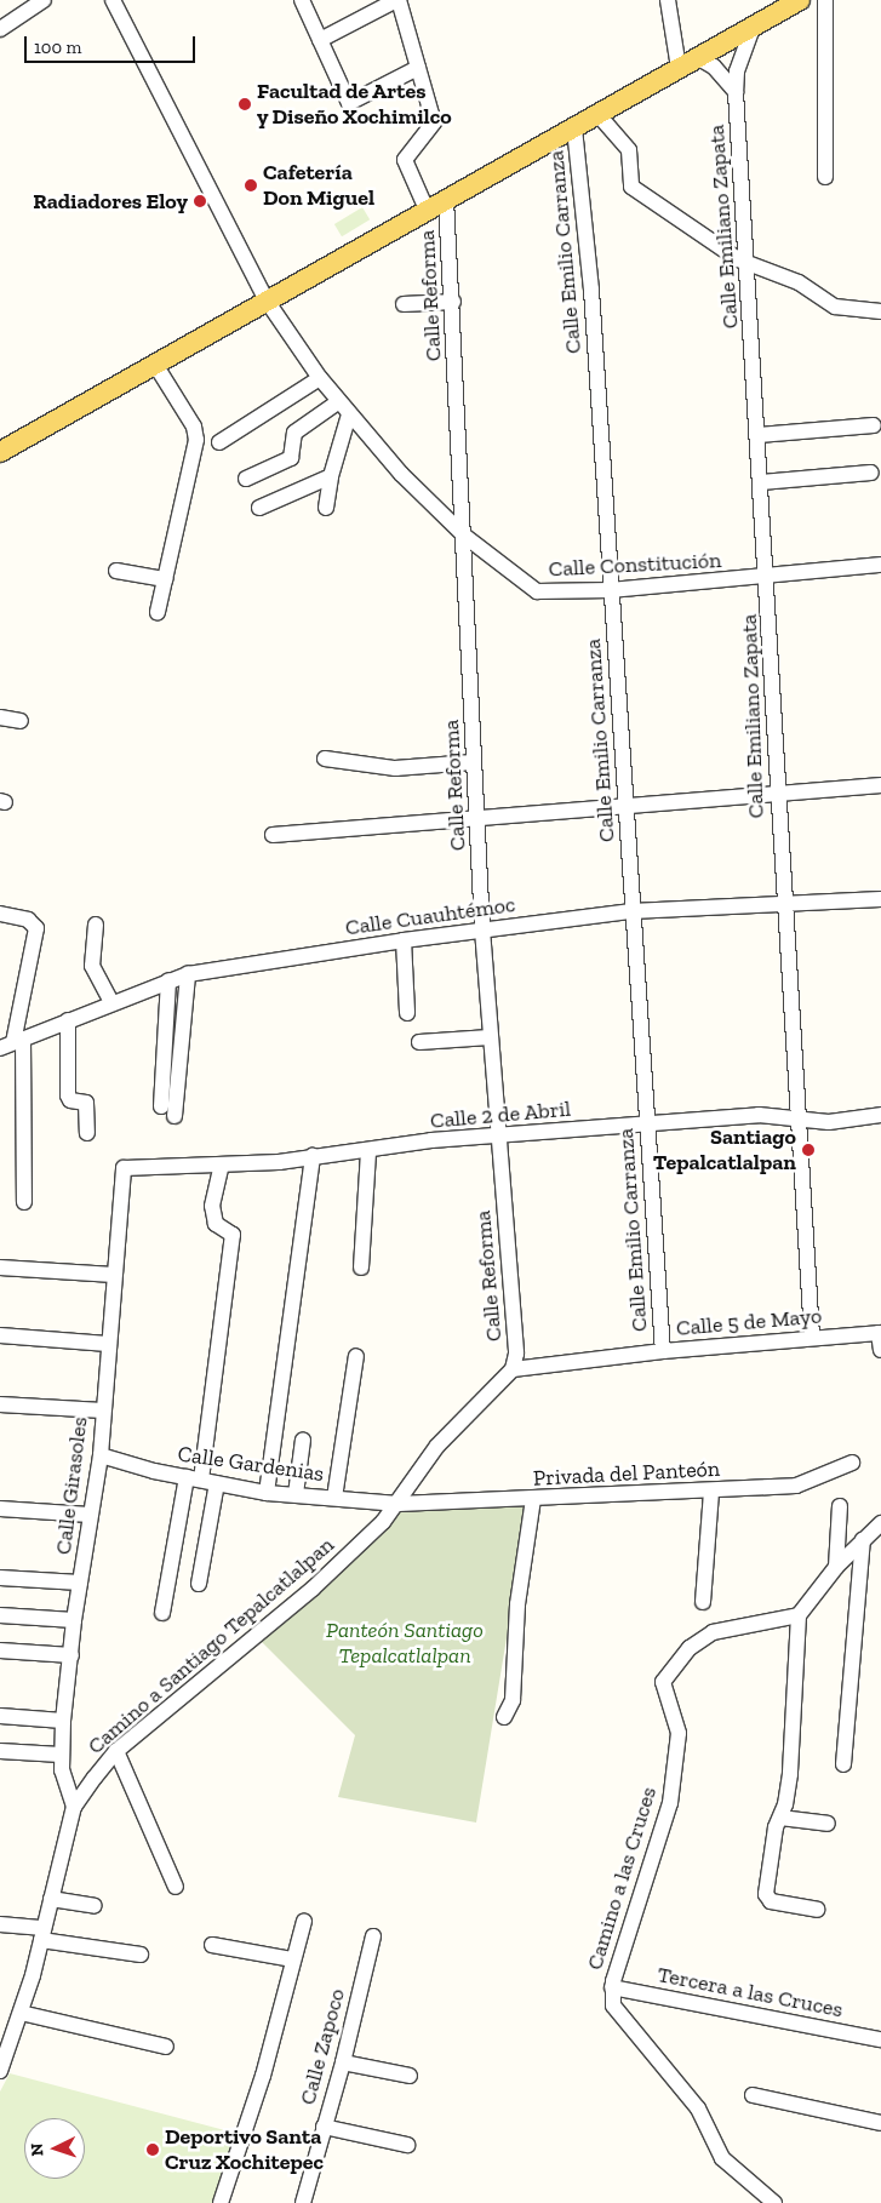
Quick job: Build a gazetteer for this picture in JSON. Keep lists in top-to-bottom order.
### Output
{
  "streets": {
    "street": [
      "Calle Emiliano Zapata",
      "Calle Emilio Carranza",
      "Calle Reforma",
      "Calle Constitución",
      "Calle Cuauhtémoc",
      "Calle 2 de Abril",
      "Calle 5 de Mayo",
      "Calle Gardenias",
      "Privada del Panteón",
      "Calle Girasoles",
      "Camino a Santiago Tepalcatlalpan",
      "Camino a las Cruces",
      "Tercera a las Cruces",
      "Calle Zapoco"
    ]
  },
  "crossings": [
    ["Calle Emiliano Zapata", "Calle Constitución"],
    ["Calle Emiliano Zapata", "Calle Cuauhtémoc"],
    ["Calle Emiliano Zapata", "Calle 2 de Abril"],
    ["Calle Emiliano Zapata", "Calle 5 de Mayo"],
    ["Calle Emilio Carranza", "Calle Constitución"],
    ["Calle Emilio Carranza", "Calle Cuauhtémoc"],
    ["Calle Emilio Carranza", "Calle 2 de Abril"],
    ["Calle Emilio Carranza", "Calle 5 de Mayo"],
    ["Calle Reforma", "Calle Constitución"],
    ["Calle Reforma", "Calle Cuauhtémoc"],
    ["Calle Reforma", "Calle 2 de Abril"],
    ["Calle Reforma", "Calle 5 de Mayo"],
    ["Calle Reforma", "Camino a Santiago Tepalcatlalpan"],
    ["Calle 2 de Abril", "Calle Girasoles"],
    ["Calle 5 de Mayo", "Camino a Santiago Tepalcatlalpan"],
    ["Calle Gardenias", "Privada del Panteón"],
    ["Calle Gardenias", "Calle Girasoles"],
    ["Calle Gardenias", "Camino a Santiago Tepalcatlalpan"],
    ["Privada del Panteón", "Camino a Santiago Tepalcatlalpan"],
    ["Calle Girasoles", "Camino a Santiago Tepalcatlalpan"],
    ["Camino a las Cruces", "Tercera a las Cruces"]
  ],
  "parks": ["Panteón Santiago Tepalcatlalpan"],
  "places": [
    "Facultad de Artes y Diseño Xochimilco",
    "Cafetería Don Miguel",
    "Radiadores Eloy",
    "Santiago Tepalcatlalpan",
    "Deportivo Santa Cruz Xochitepec"
  ],
  "scale_bar": "100 m",
  "north": "left"
}
